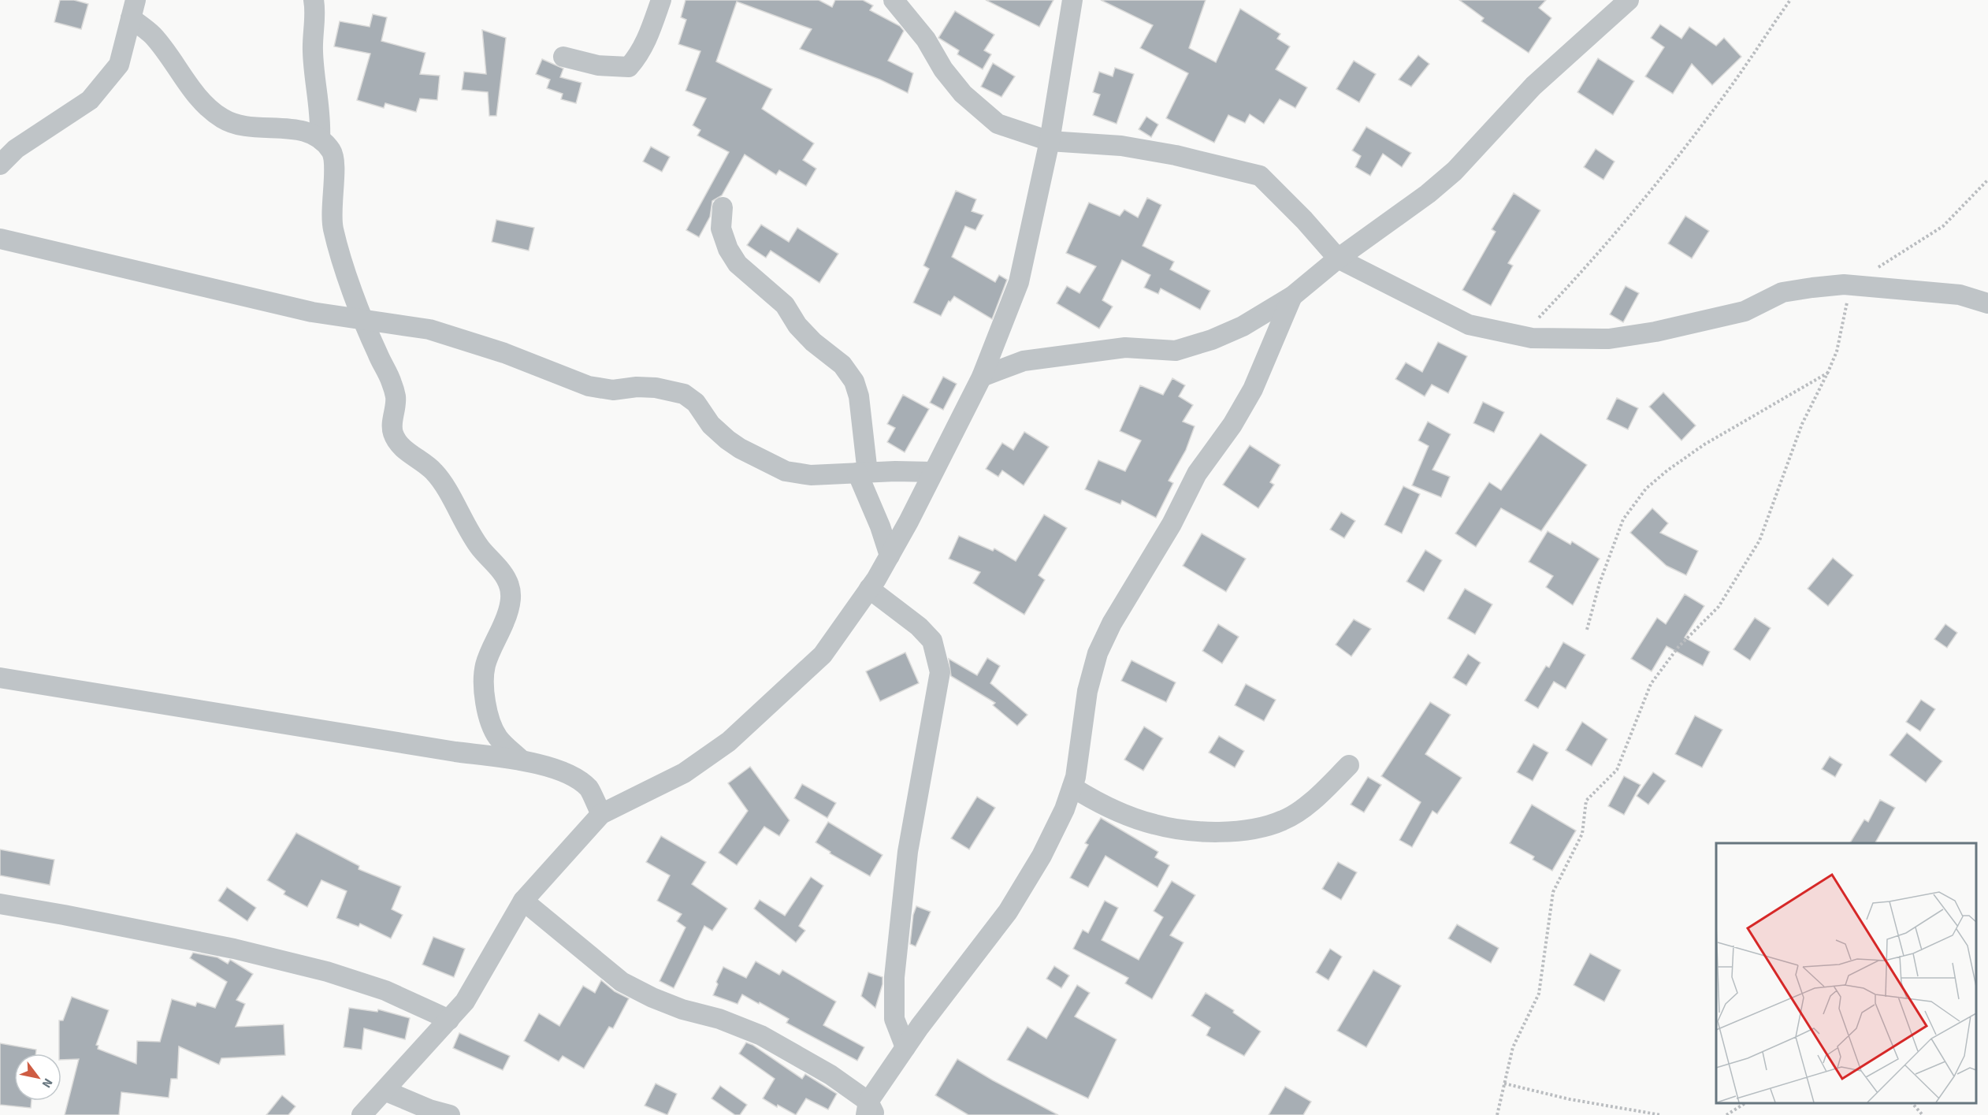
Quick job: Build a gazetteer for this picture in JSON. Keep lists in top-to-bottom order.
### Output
{
  "north": "bottom right"
}
